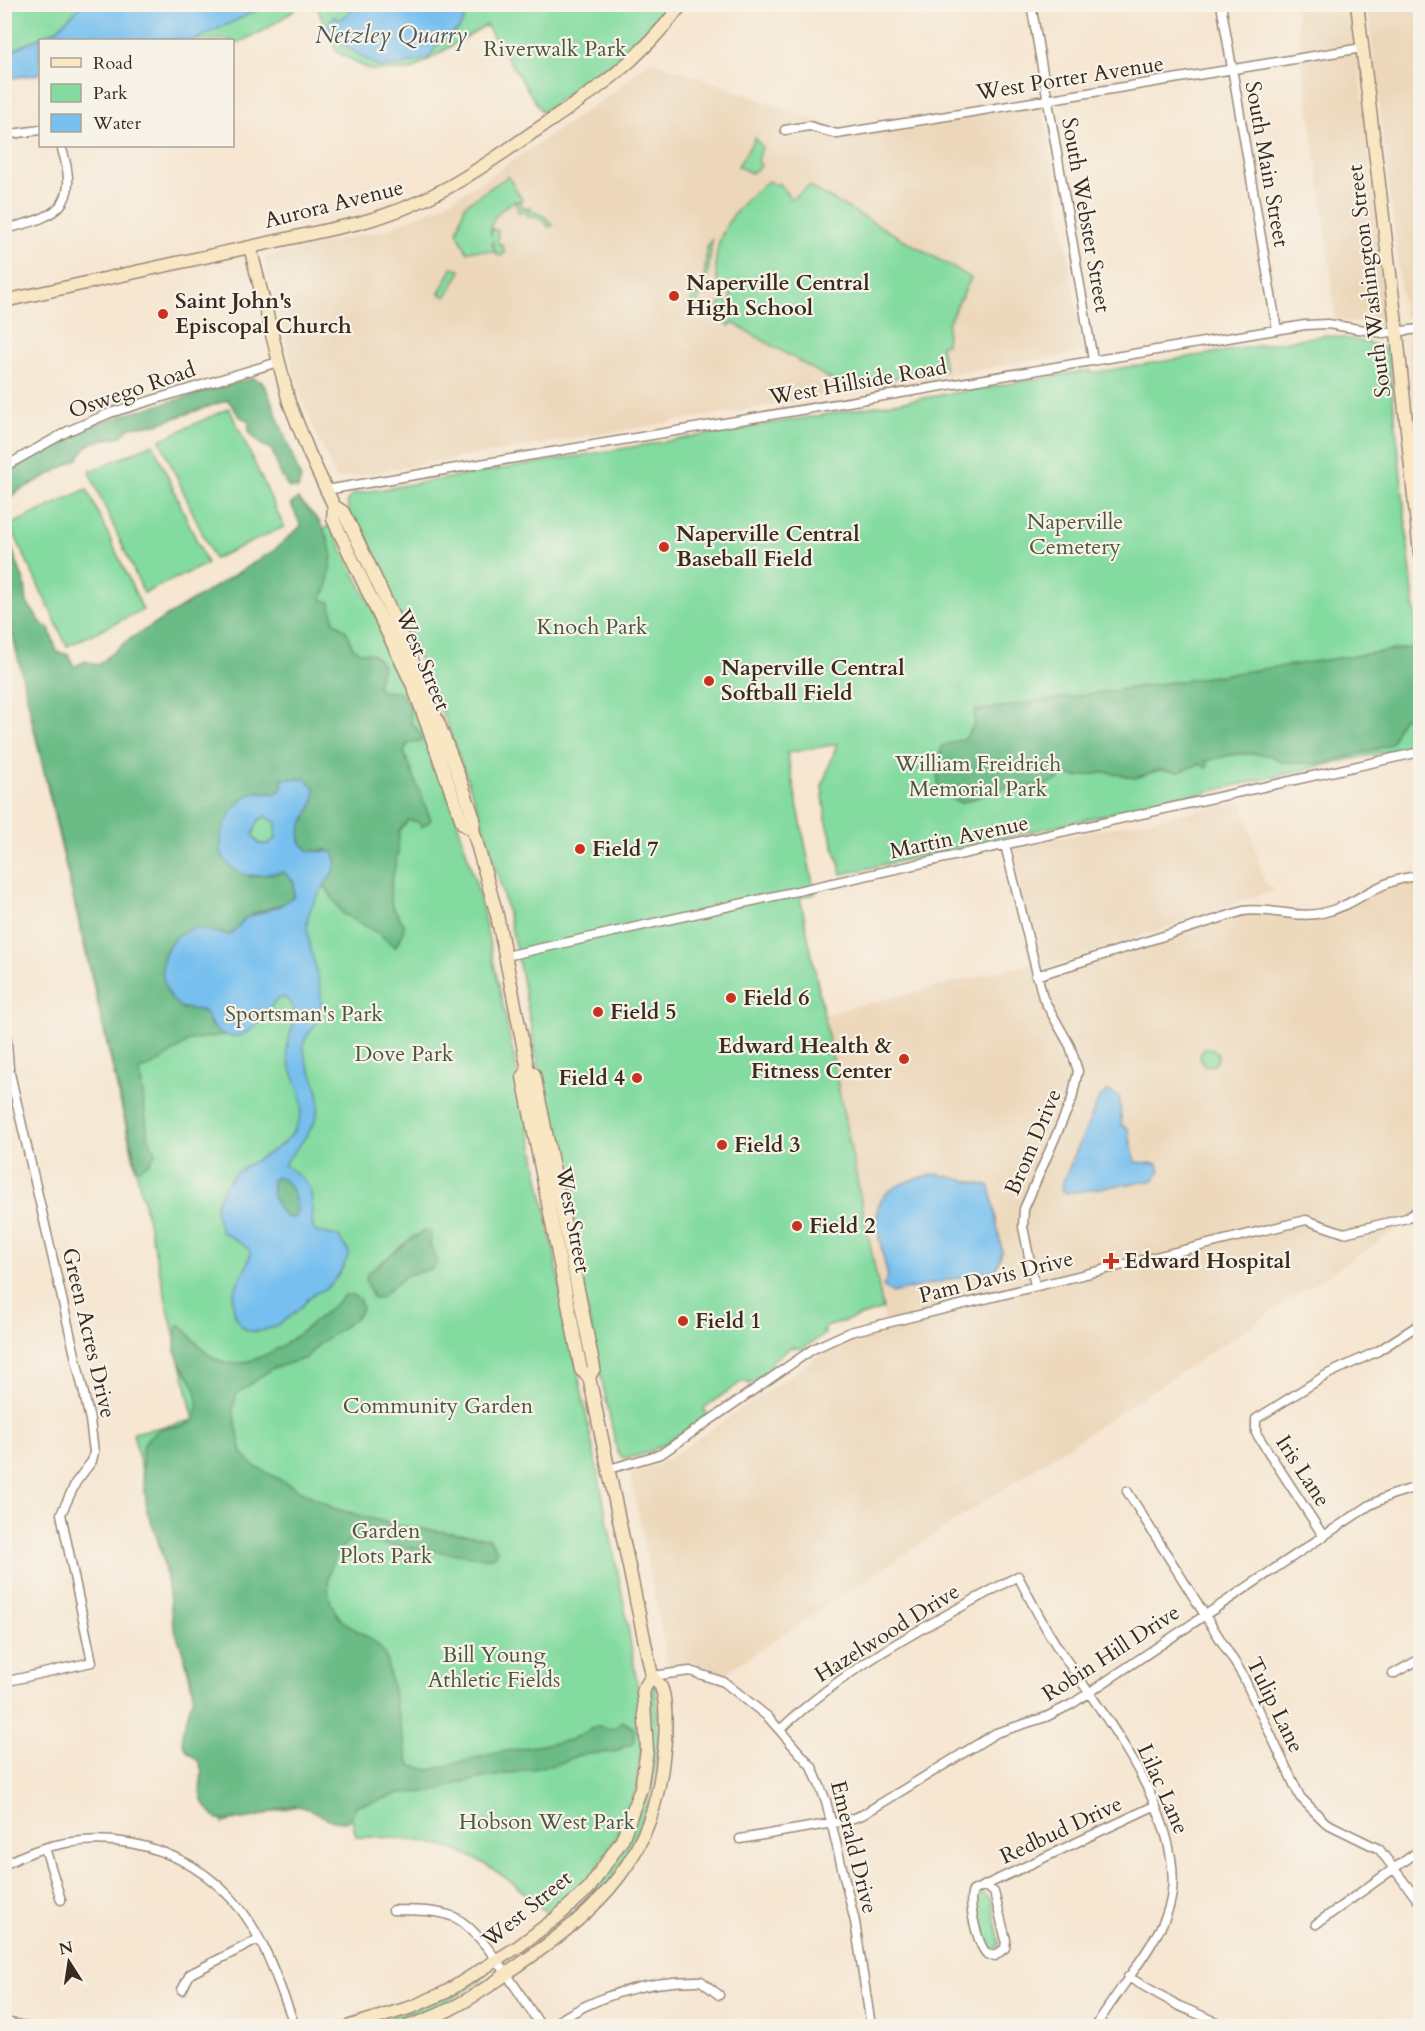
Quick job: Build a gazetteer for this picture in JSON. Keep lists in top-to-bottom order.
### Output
{
  "streets": {
    "street": [
      "West Porter Avenue",
      "South Main Street",
      "Aurora Avenue",
      "South Webster Street",
      "South Washington Street",
      "West Hillside Road",
      "Oswego Road",
      "West Street",
      "Martin Avenue",
      "Brom Drive",
      "Pam Davis Drive",
      "Green Acres Drive",
      "Iris Lane",
      "Hazelwood Drive",
      "Robin Hill Drive",
      "Tulip Lane",
      "Lilac Lane",
      "Redbud Drive",
      "Emerald Drive"
    ]
  },
  "crossings": [
    ["West Porter Avenue", "South Main Street"],
    ["West Porter Avenue", "South Webster Street"],
    ["West Porter Avenue", "South Washington Street"],
    ["South Main Street", "West Hillside Road"],
    ["Aurora Avenue", "West Street"],
    ["South Webster Street", "West Hillside Road"],
    ["South Washington Street", "West Hillside Road"],
    ["West Hillside Road", "West Street"],
    ["Oswego Road", "West Street"],
    ["West Street", "Martin Avenue"],
    ["West Street", "Pam Davis Drive"],
    ["West Street", "Emerald Drive"],
    ["Martin Avenue", "Brom Drive"],
    ["Brom Drive", "Pam Davis Drive"],
    ["Iris Lane", "Robin Hill Drive"],
    ["Hazelwood Drive", "Lilac Lane"],
    ["Hazelwood Drive", "Emerald Drive"],
    ["Robin Hill Drive", "Tulip Lane"],
    ["Robin Hill Drive", "Lilac Lane"],
    ["Robin Hill Drive", "Emerald Drive"],
    ["Lilac Lane", "Redbud Drive"]
  ],
  "water": ["Netzley Quarry"],
  "parks": [
    "Riverwalk Park",
    "Naperville Cemetery",
    "Knoch Park",
    "William Freidrich Memorial Park",
    "Sportsman's Park",
    "Dove Park",
    "Community Garden",
    "Garden Plots Park",
    "Bill Young Athletic Fields",
    "Hobson West Park"
  ],
  "places": {
    "other": [
      "Naperville Central High School",
      "Saint John's Episcopal Church",
      "Naperville Central Baseball Field",
      "Naperville Central Softball Field",
      "Field 7",
      "Field 6",
      "Field 5",
      "Edward Health & Fitness Center",
      "Field 4",
      "Field 3",
      "Field 2",
      "Field 1"
    ],
    "health": ["Edward Hospital"]
  },
  "legend": ["Road", "Park", "Water"],
  "north": "top"
}
